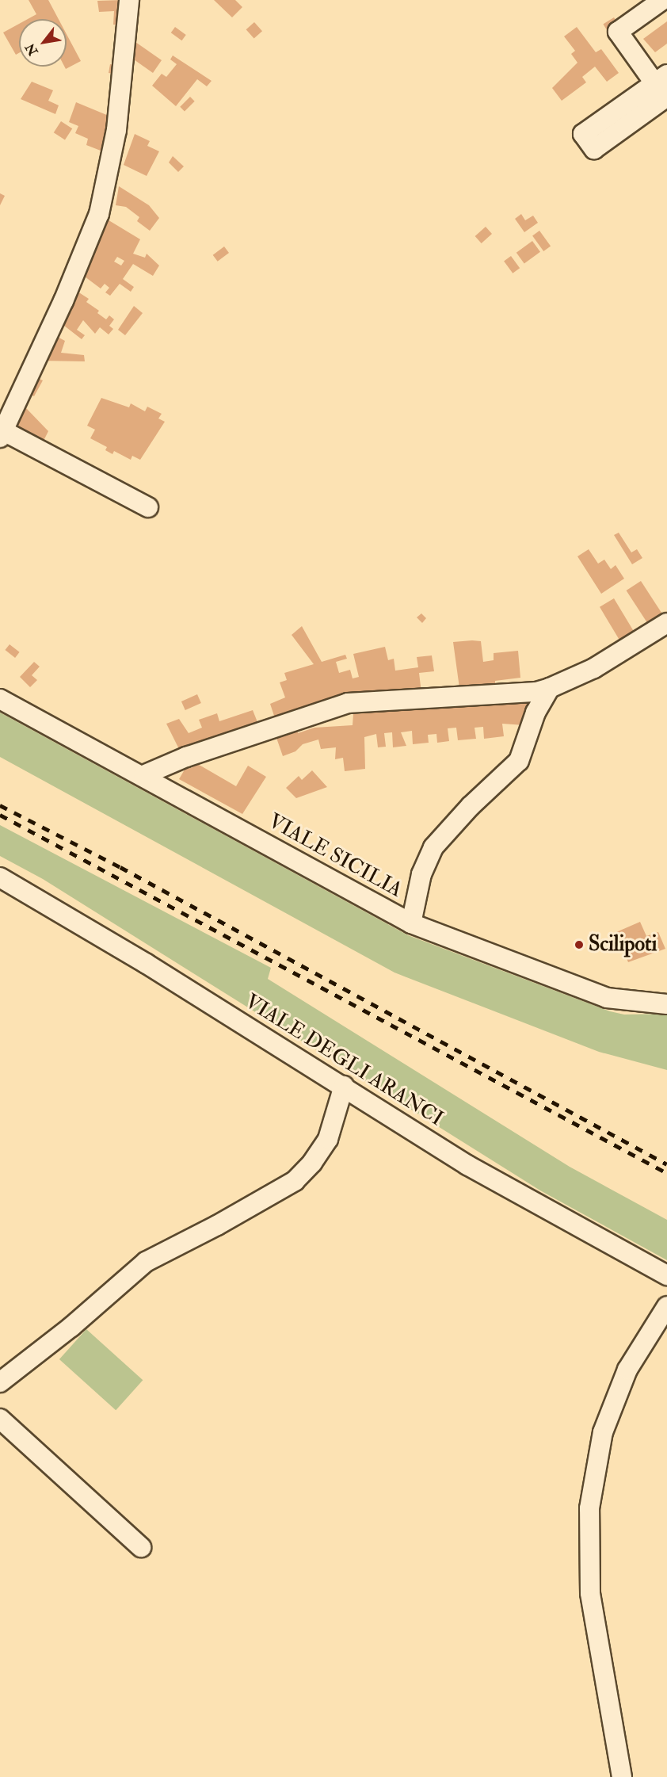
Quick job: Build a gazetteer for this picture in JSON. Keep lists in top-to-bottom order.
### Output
{
  "streets": {
    "street": ["VIALE SICILIA", "VIALE DEGLI ARANCI"]
  },
  "places": ["Scilipoti"],
  "north": "bottom left"
}
